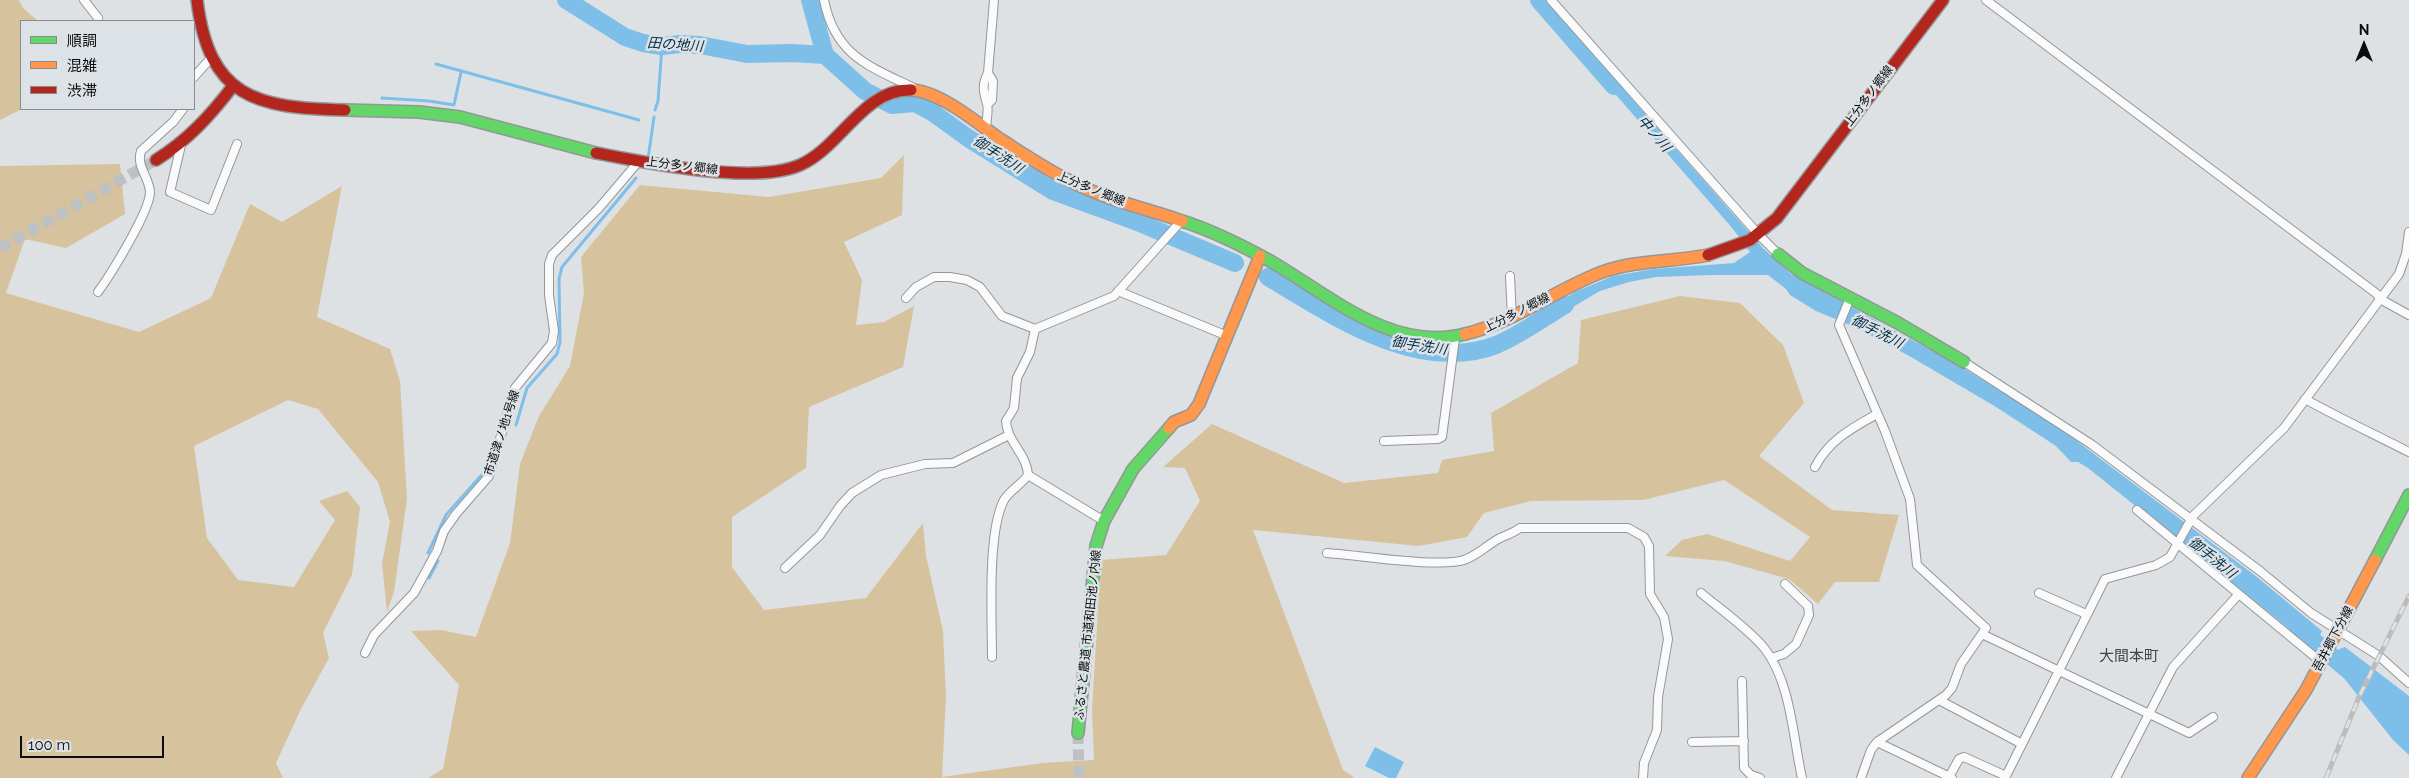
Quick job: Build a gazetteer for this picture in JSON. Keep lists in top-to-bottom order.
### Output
{
  "streets": {
    "main road": ["上分多ノ郷線", "ふるさと農道 市道和田池ノ内線", "吾井郷下分線"],
    "street": ["市道津ノ地1号線"]
  },
  "crossings": [
    ["上分多ノ郷線", "市道津ノ地1号線"],
    ["上分多ノ郷線", "ふるさと農道 市道和田池ノ内線"]
  ],
  "districts": ["大間本町"],
  "water": ["田の地川", "中ノ川", "御手洗川"],
  "legend": ["順調", "混雑", "渋滞"],
  "scale_bar": "100 m",
  "north": "top"
}
